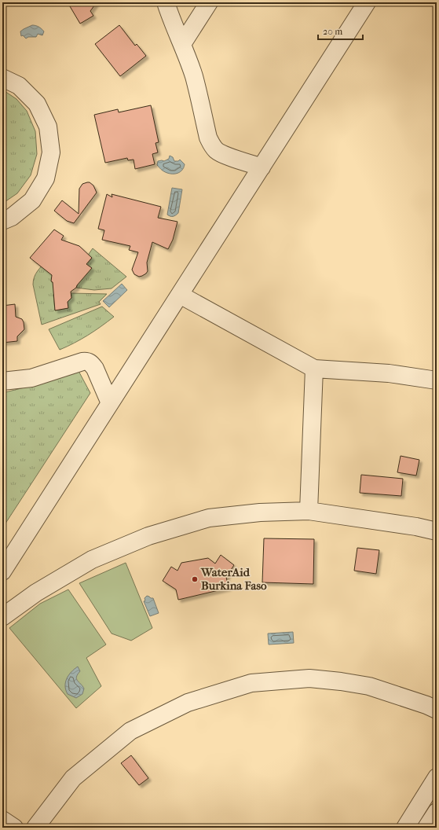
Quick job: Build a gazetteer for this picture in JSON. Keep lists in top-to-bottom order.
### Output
{
  "places": ["WaterAid Burkina Faso"],
  "scale_bar": "20 m"
}
